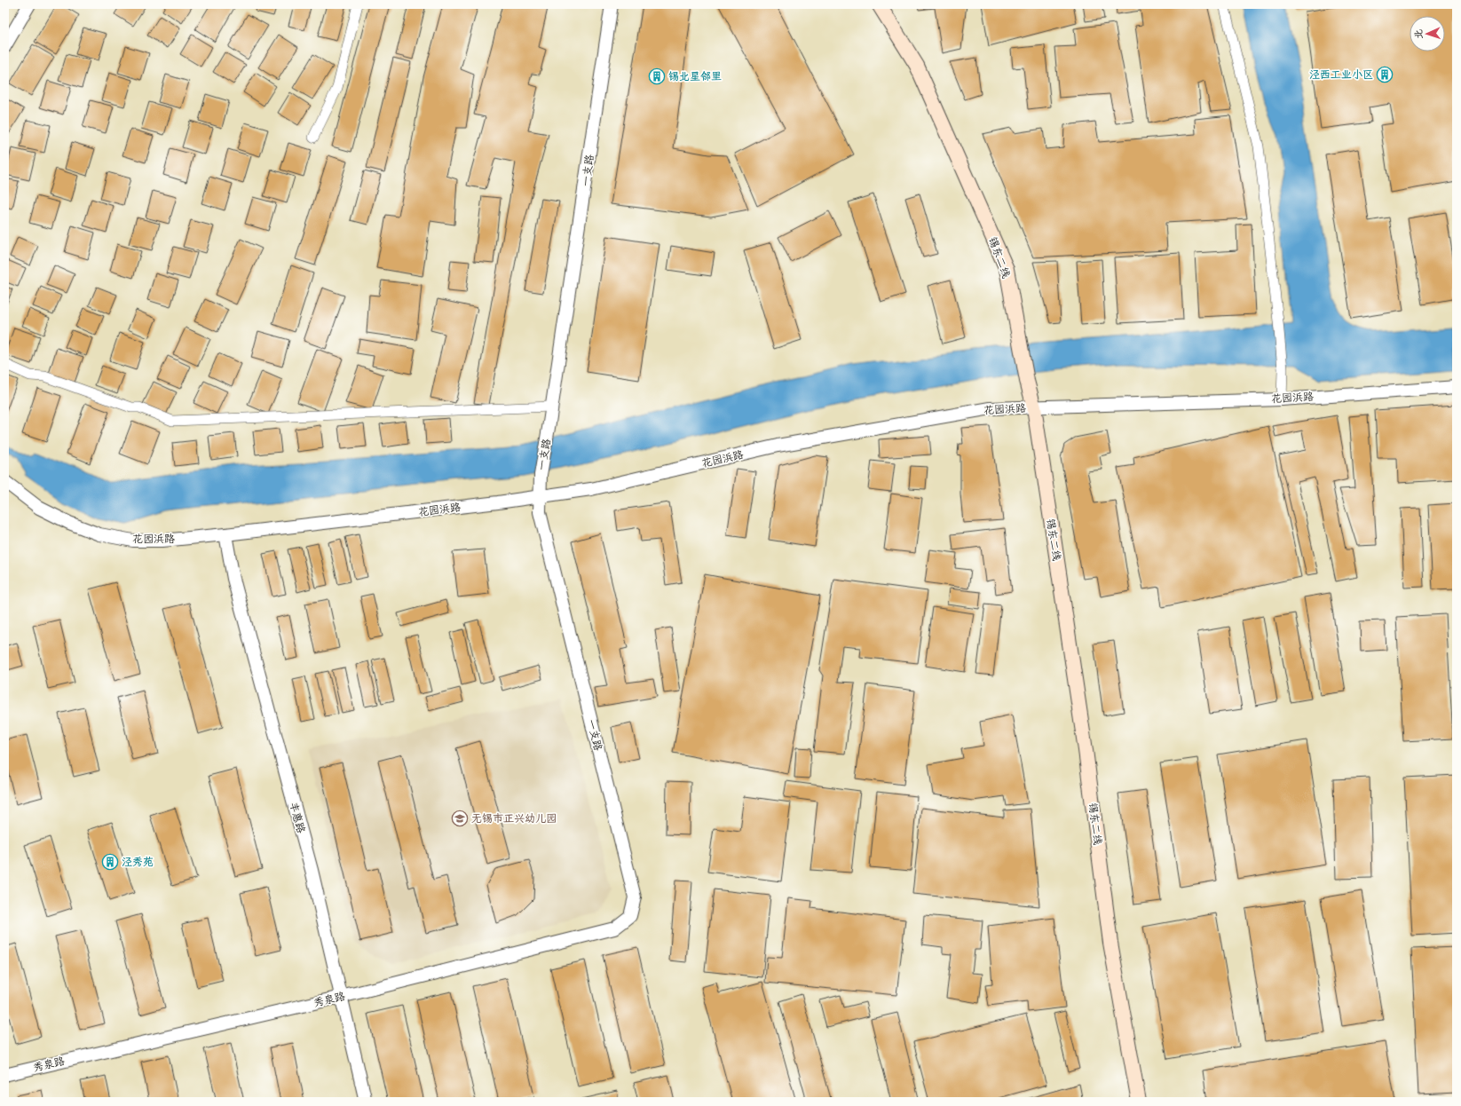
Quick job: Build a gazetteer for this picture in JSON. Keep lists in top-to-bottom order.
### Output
{
  "streets": {
    "main road": ["锡东二线"],
    "street": [
      "一支路",
      "花园浜路",
      "丰惠路",
      "秀泉路"
    ]
  },
  "crossings": [
    ["一支路", "花园浜路"],
    ["一支路", "秀泉路"],
    ["锡东二线", "花园浜路"],
    ["花园浜路", "丰惠路"],
    ["丰惠路", "秀泉路"]
  ],
  "places": {
    "building": ["泾西工业小区", "锡北星邻里", "泾秀苑"],
    "school or university": ["无锡市正兴幼儿园"]
  },
  "north": "left"
}
